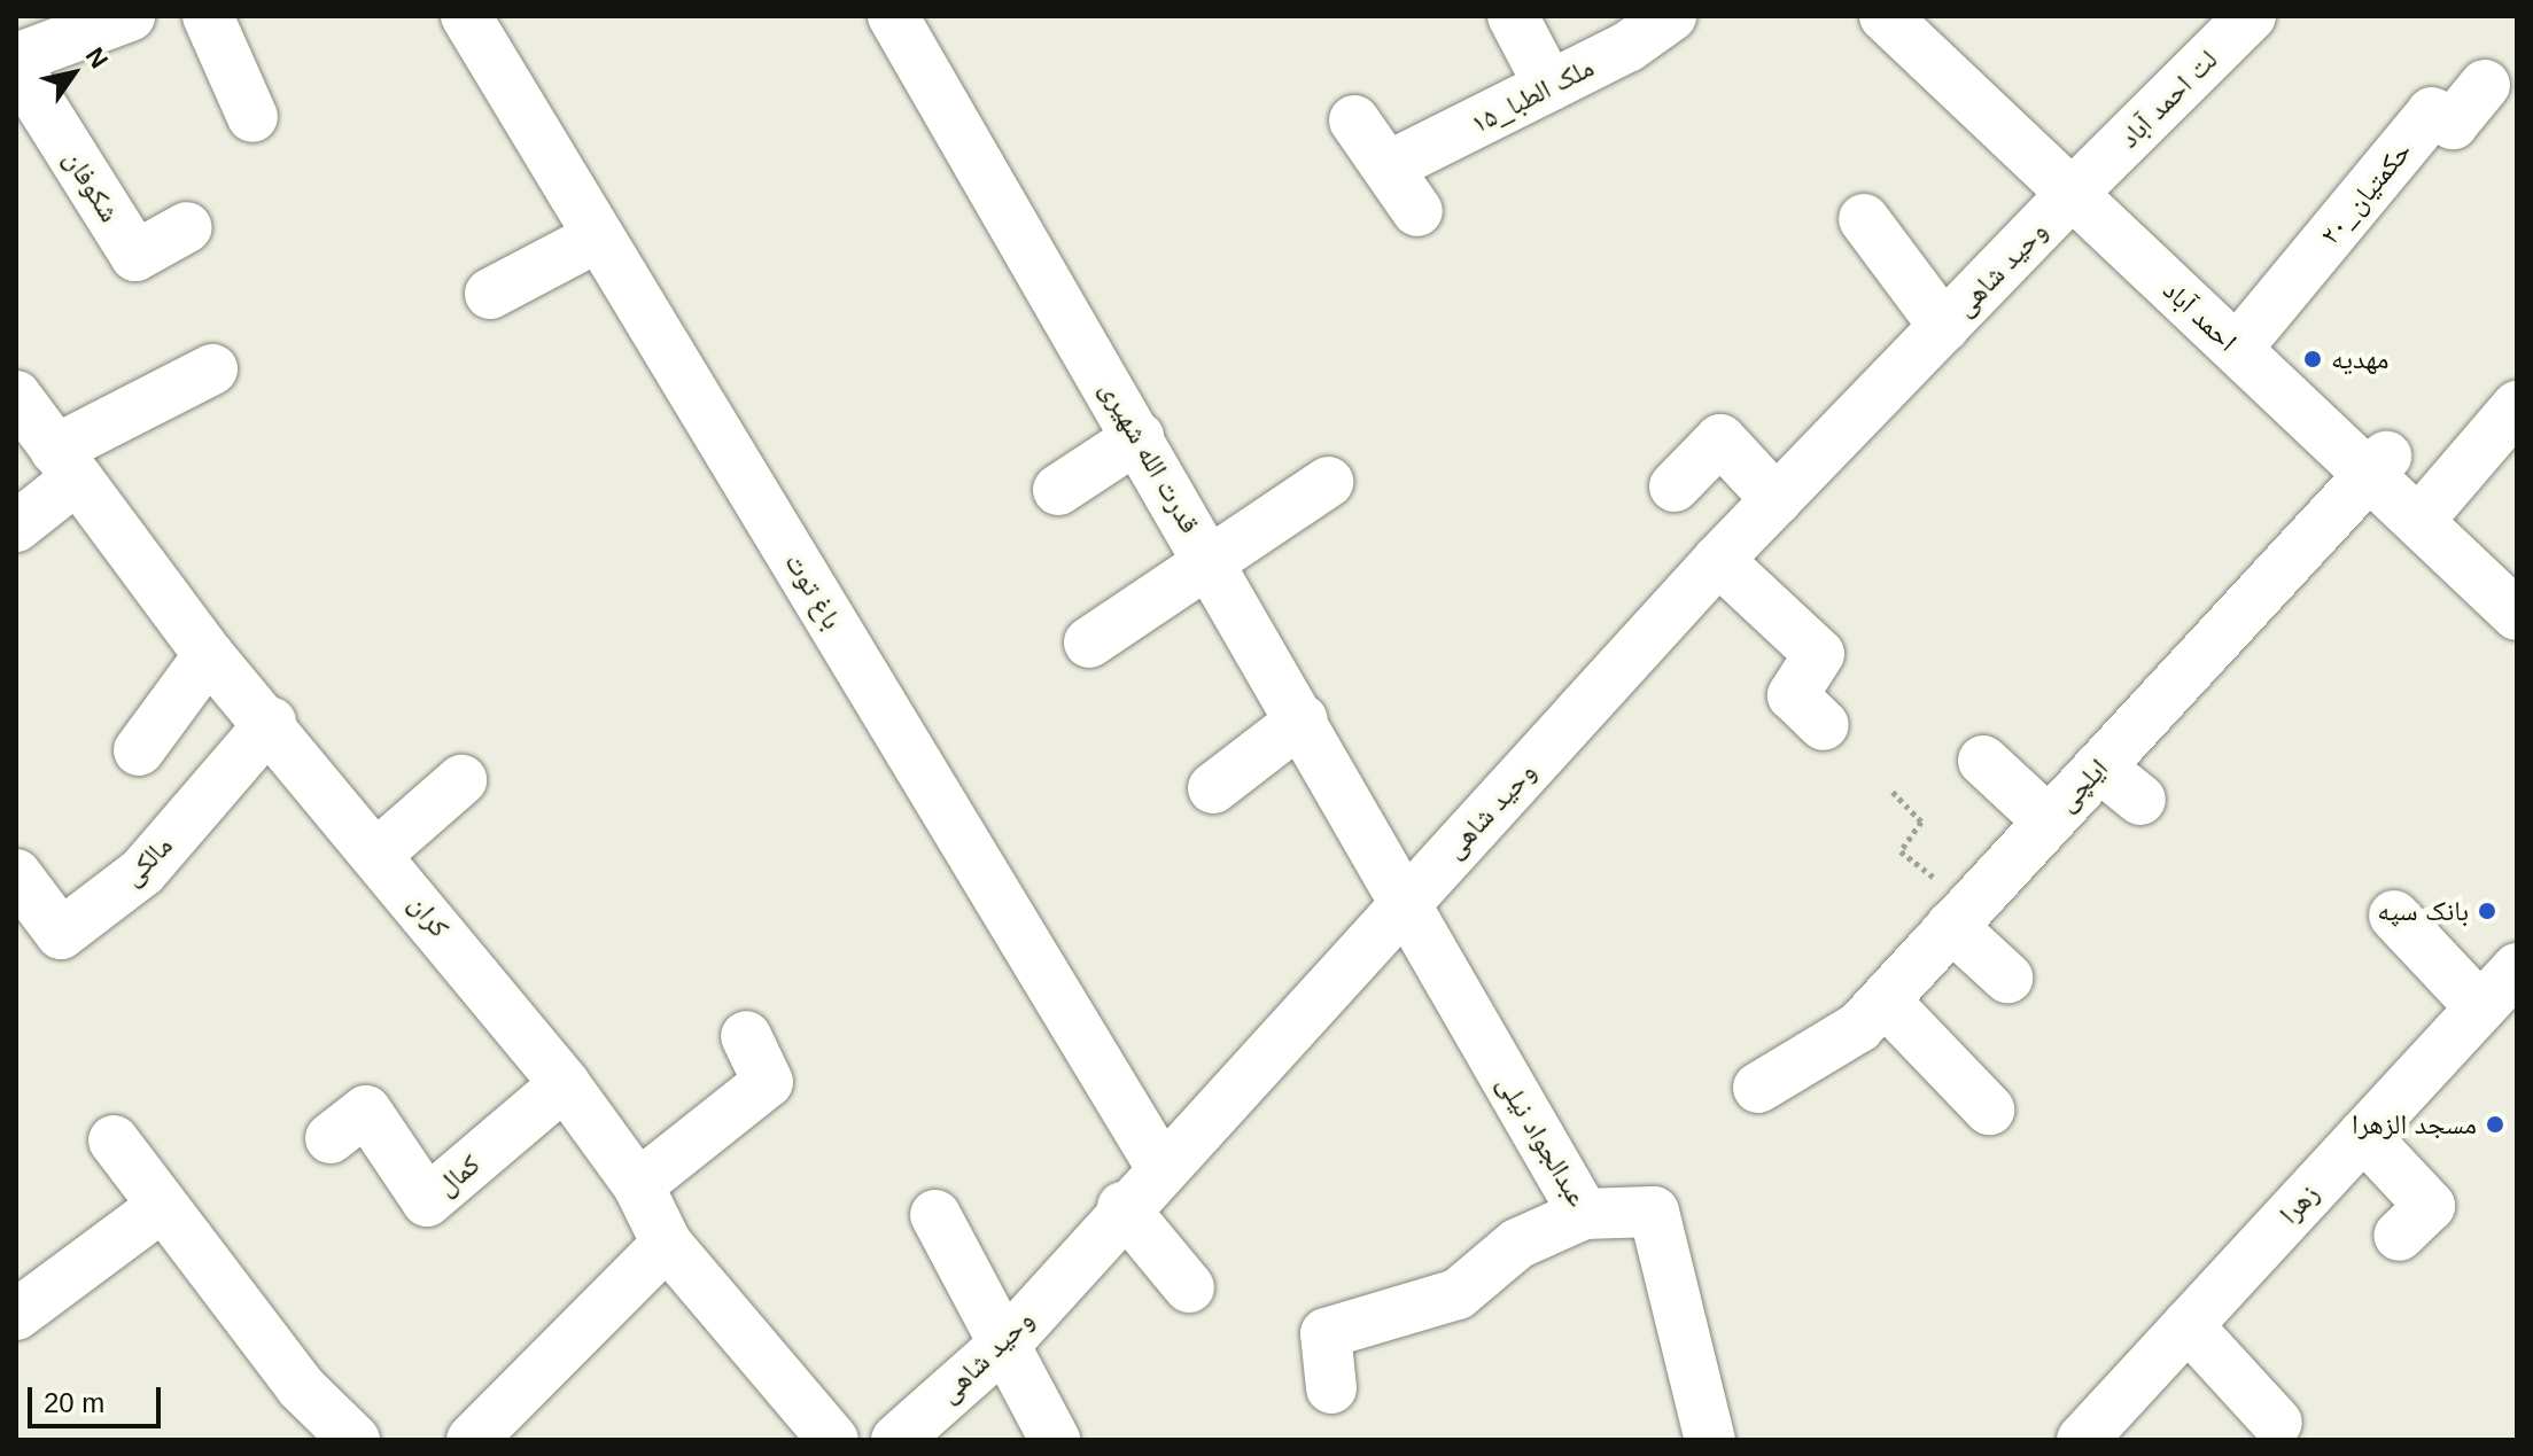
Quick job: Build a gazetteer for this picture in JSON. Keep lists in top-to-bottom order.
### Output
{
  "streets": {
    "street": [
      "۱۵_ملک الطبا",
      "لت احمد آباد",
      "شکوفان",
      "۲۰_حکمتیان",
      "وحید شاهی",
      "احمد آباد",
      "قدرت الله شهیری",
      "باغ توت",
      "ایلچی",
      "مالکی",
      "کران",
      "عبدالجواد نیلی",
      "کمال",
      "زهرا"
    ]
  },
  "crossings": [
    ["لت احمد آباد", "وحید شاهی"],
    ["لت احمد آباد", "احمد آباد"],
    ["۲۰_حکمتیان", "احمد آباد"],
    ["وحید شاهی", "احمد آباد"],
    ["وحید شاهی", "قدرت الله شهیری"],
    ["وحید شاهی", "باغ توت"],
    ["وحید شاهی", "عبدالجواد نیلی"],
    ["احمد آباد", "ایلچی"],
    ["قدرت الله شهیری", "عبدالجواد نیلی"],
    ["مالکی", "کران"],
    ["کران", "کمال"]
  ],
  "places": ["مهدیه", "بانک سپه", "مسجد الزهرا"],
  "scale_bar": "20 m",
  "north": "top right"
}
